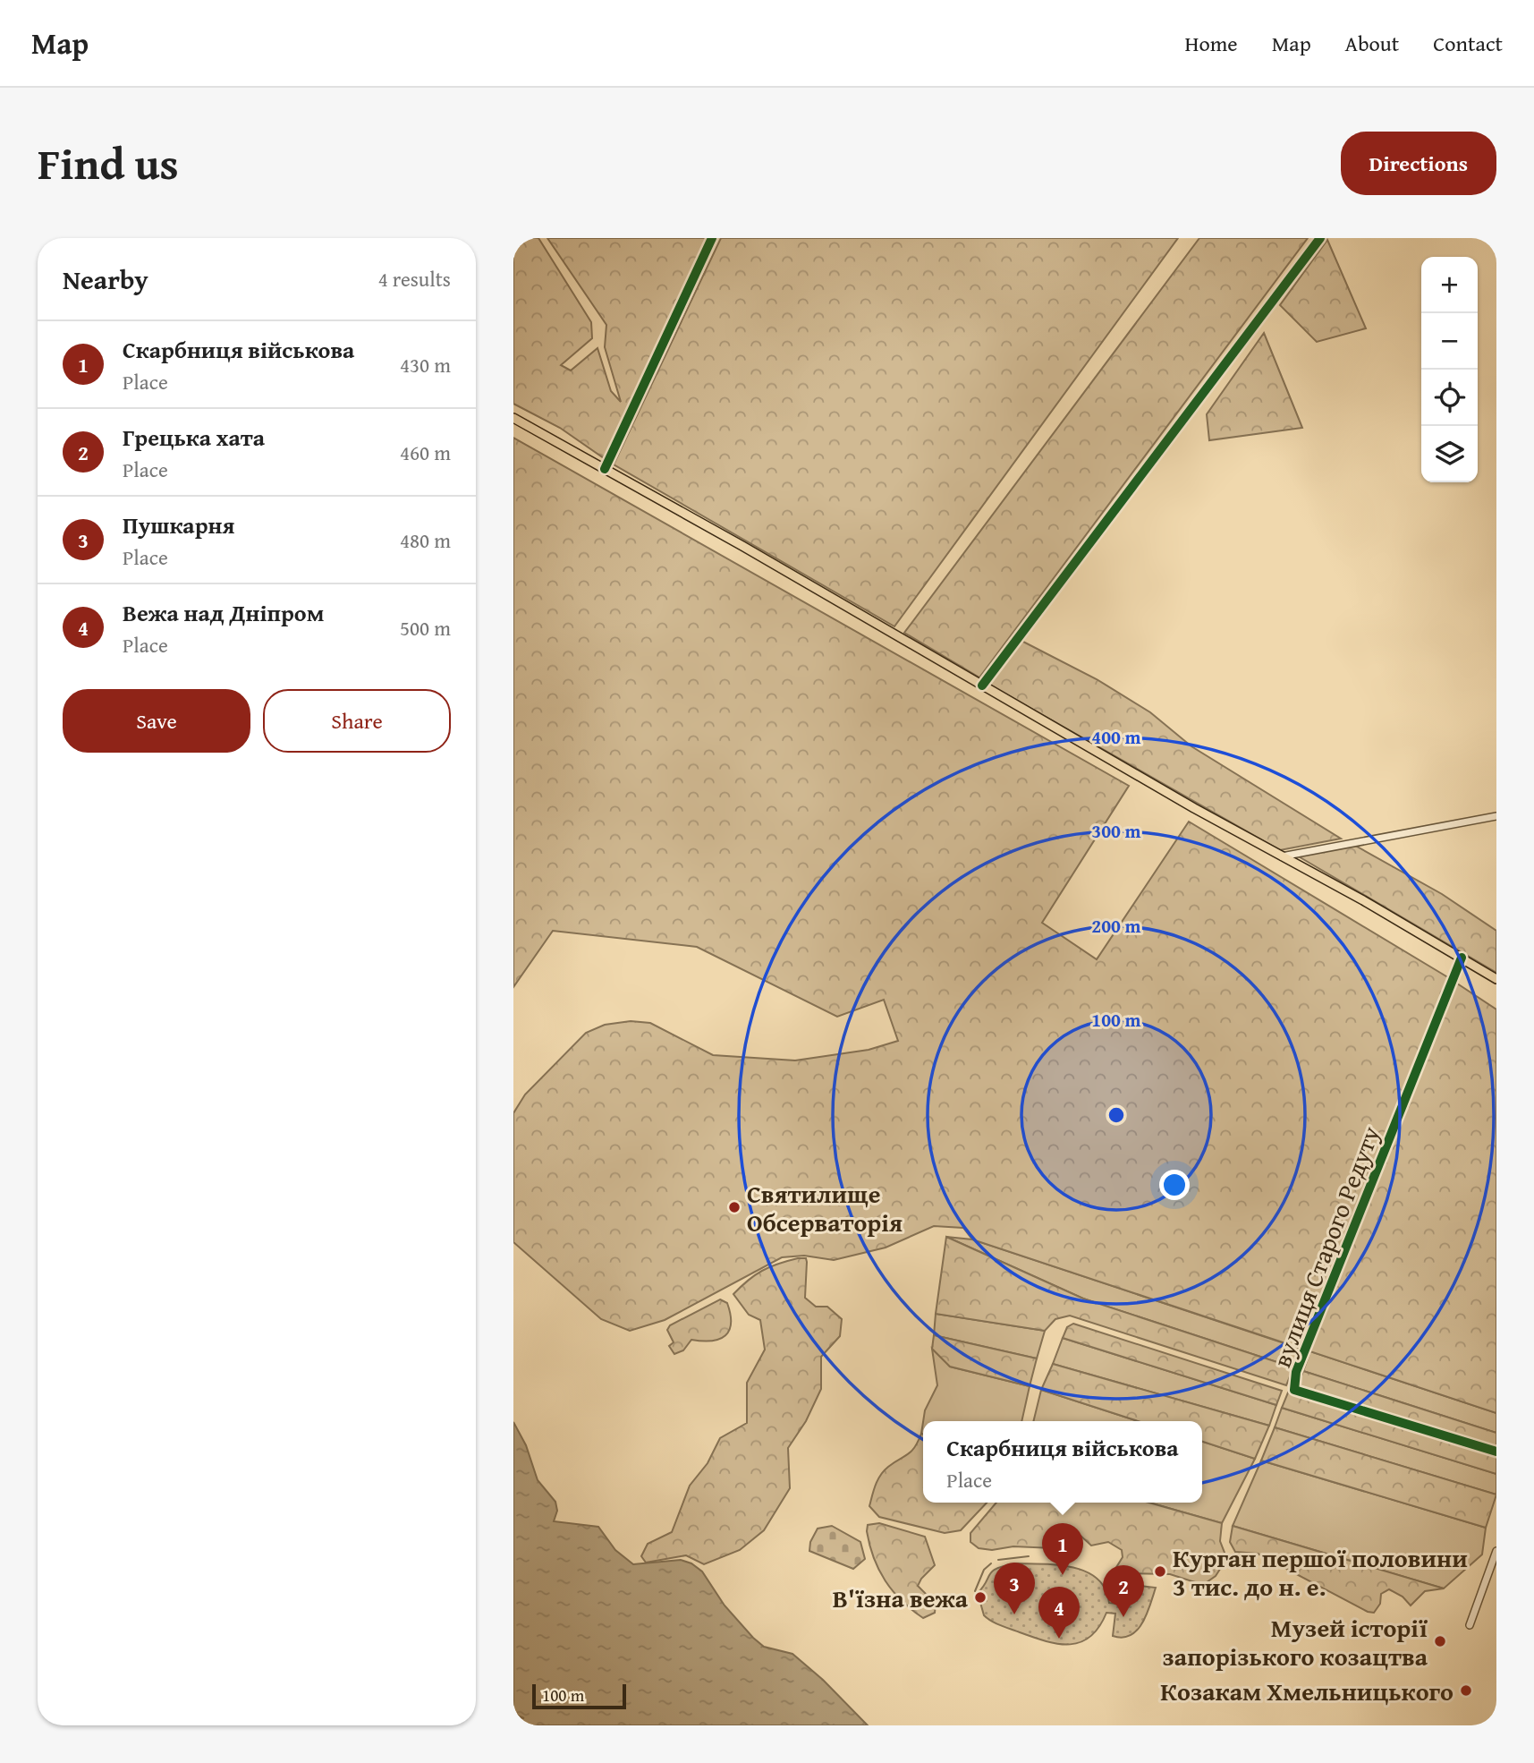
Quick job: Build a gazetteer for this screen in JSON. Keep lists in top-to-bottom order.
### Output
{
  "streets": {
    "street": ["вулиця Старого Редуту"]
  },
  "places": [
    "Святилище Обсерваторія",
    "Курган першої половини 3 тис. до н. е.",
    "В'їзна вежа",
    "Музей історії запорізького козацтва",
    "Козакам Хмельницького"
  ],
  "scale_bar": "100 m",
  "page": {
    "header": "Map",
    "nav": [
      "Home",
      "Map",
      "About",
      "Contact"
    ],
    "title": "Find us",
    "buttons": [
      "Directions",
      ["Save", "Share"]
    ],
    "heading": ["Nearby", "4 results"],
    "map_buttons": ["+", "−"],
    "list": [
      {
        "mark": "1",
        "name": "Скарбниця військова",
        "note": "Place",
        "value": "430 m"
      },
      {
        "mark": "2",
        "name": "Грецька хата",
        "note": "Place",
        "value": "460 m"
      },
      {
        "mark": "3",
        "name": "Пушкарня",
        "note": "Place",
        "value": "480 m"
      },
      {
        "mark": "4",
        "name": "Вежа над Дніпром",
        "note": "Place",
        "value": "500 m"
      }
    ],
    "popup": ["Скарбниця військова", "Place"],
    "pins": [
      "1",
      "3",
      "2",
      "4"
    ],
    "scale": "100 m"
  },
  "rings": [
    "400 m",
    "300 m",
    "200 m",
    "100 m"
  ]
}
